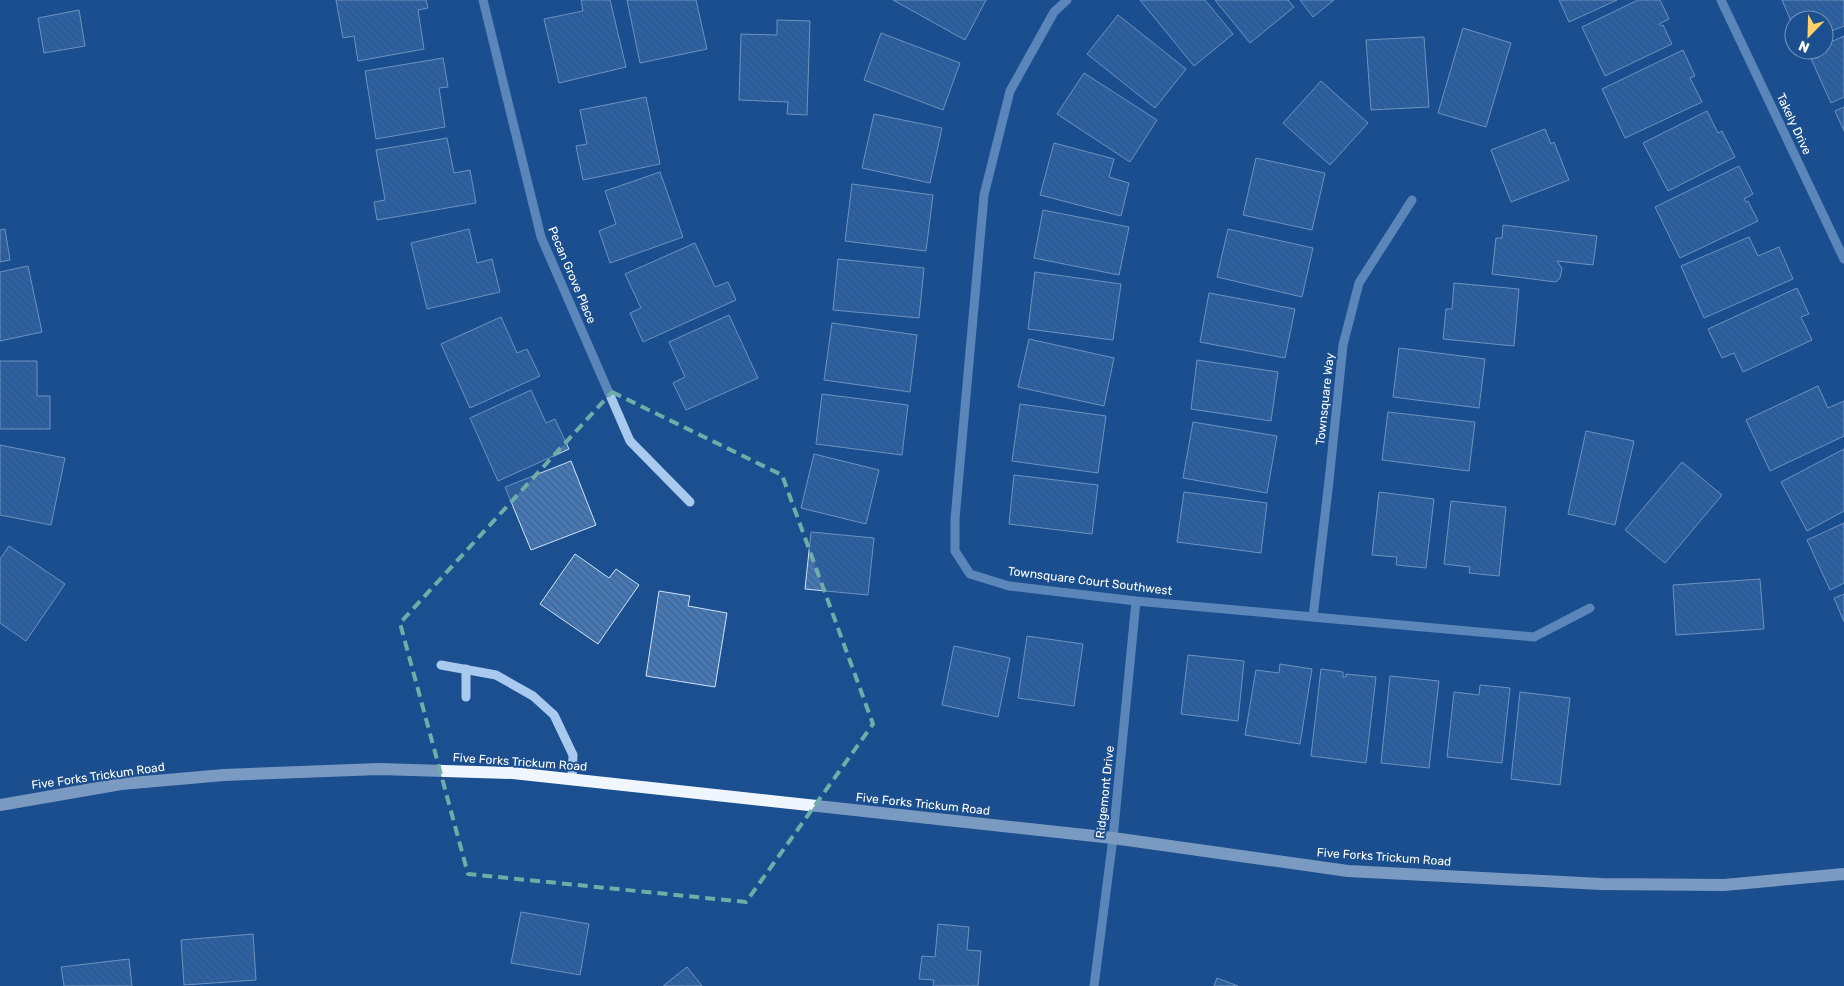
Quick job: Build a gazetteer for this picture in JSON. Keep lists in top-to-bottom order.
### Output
{
  "streets": {
    "main road": ["Five Forks Trickum Road"],
    "street": [
      "Takely Drive",
      "Pecan Grove Place",
      "Townsquare Way",
      "Townsquare Court Southwest",
      "Ridgemont Drive"
    ]
  },
  "crossings": [
    ["Townsquare Way", "Townsquare Court Southwest"],
    ["Townsquare Court Southwest", "Ridgemont Drive"],
    ["Five Forks Trickum Road", "Ridgemont Drive"]
  ],
  "north": "bottom left"
}
